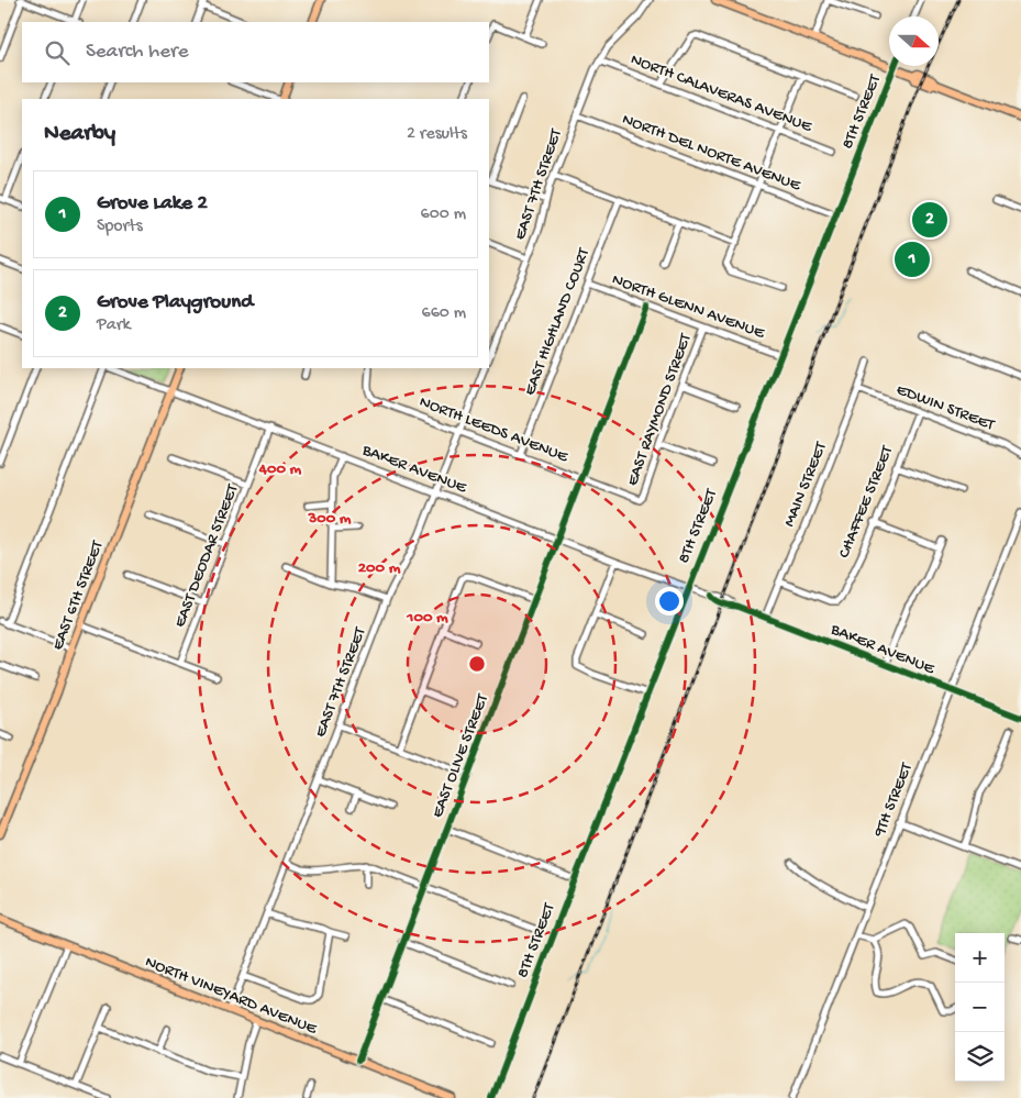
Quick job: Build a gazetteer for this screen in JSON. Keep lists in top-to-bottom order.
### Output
{
  "streets": {
    "main road": ["EAST 6TH STREET", "NORTH VINEYARD AVENUE"],
    "street": [
      "NORTH CALAVERAS AVENUE",
      "8TH STREET",
      "NORTH DEL NORTE AVENUE",
      "EAST 7TH STREET",
      "NORTH GLENN AVENUE",
      "EAST HIGHLAND COURT",
      "EDWIN STREET",
      "EAST RAYMOND STREET",
      "NORTH LEEDS AVENUE",
      "BAKER AVENUE",
      "MAIN STREET",
      "CHAFFEE STREET",
      "EAST DEODAR STREET",
      "EAST OLIVE STREET",
      "9TH STREET"
    ]
  },
  "crossings": [
    ["NORTH CALAVERAS AVENUE", "EAST 7TH STREET"],
    ["8TH STREET", "NORTH DEL NORTE AVENUE"],
    ["8TH STREET", "NORTH GLENN AVENUE"],
    ["8TH STREET", "BAKER AVENUE"],
    ["NORTH DEL NORTE AVENUE", "EAST 7TH STREET"],
    ["EAST 7TH STREET", "NORTH LEEDS AVENUE"],
    ["EAST 7TH STREET", "BAKER AVENUE"],
    ["EAST 7TH STREET", "NORTH VINEYARD AVENUE"],
    ["NORTH GLENN AVENUE", "EAST HIGHLAND COURT"],
    ["NORTH GLENN AVENUE", "EAST RAYMOND STREET"],
    ["NORTH GLENN AVENUE", "EAST OLIVE STREET"],
    ["EAST HIGHLAND COURT", "NORTH LEEDS AVENUE"],
    ["EDWIN STREET", "MAIN STREET"],
    ["EDWIN STREET", "CHAFFEE STREET"],
    ["EAST RAYMOND STREET", "NORTH LEEDS AVENUE"],
    ["NORTH LEEDS AVENUE", "EAST OLIVE STREET"],
    ["BAKER AVENUE", "MAIN STREET"],
    ["BAKER AVENUE", "EAST DEODAR STREET"],
    ["BAKER AVENUE", "EAST 6TH STREET"],
    ["BAKER AVENUE", "EAST OLIVE STREET"],
    ["BAKER AVENUE", "9TH STREET"],
    ["MAIN STREET", "CHAFFEE STREET"],
    ["EAST OLIVE STREET", "NORTH VINEYARD AVENUE"]
  ],
  "north": "right",
  "page": {
    "search": "Search here",
    "heading": ["Nearby", "2 results"],
    "list": [
      {
        "mark": "1",
        "name": "Grove Lake 2",
        "note": "Sports",
        "value": "600 m"
      },
      {
        "mark": "2",
        "name": "Grove Playground",
        "note": "Park",
        "value": "660 m"
      }
    ],
    "pins": ["2", "1"],
    "map_buttons": ["+", "−"]
  },
  "rings": [
    "400 m",
    "300 m",
    "200 m",
    "100 m"
  ]
}
